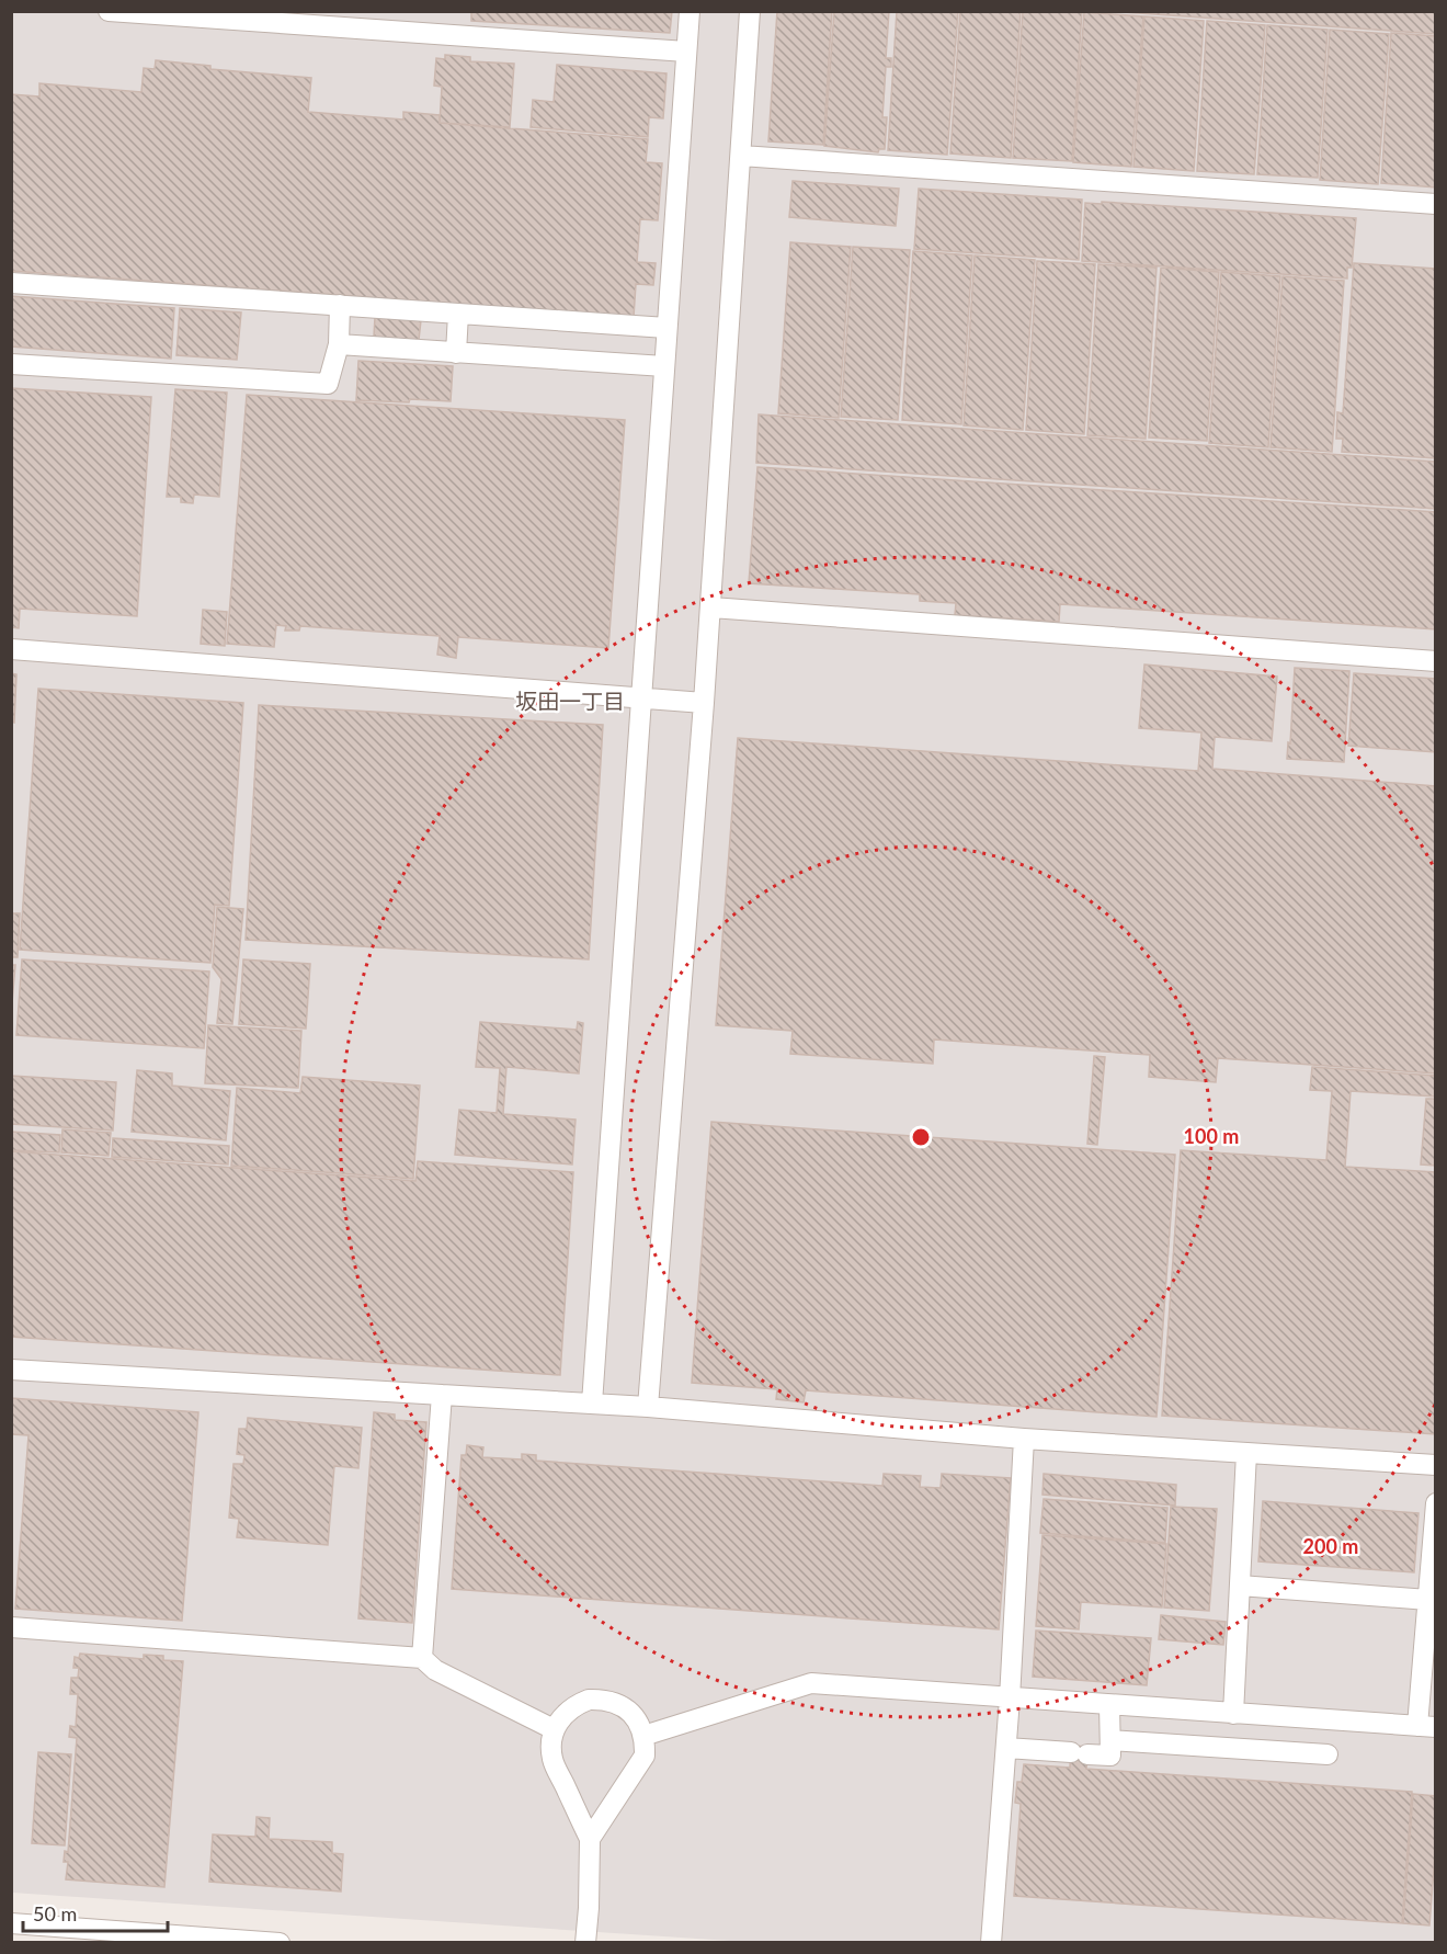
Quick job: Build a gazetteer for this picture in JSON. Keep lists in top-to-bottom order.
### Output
{
  "districts": ["坂田一丁目"],
  "scale_bar": "50 m",
  "rings": ["100 m", "200 m"]
}
